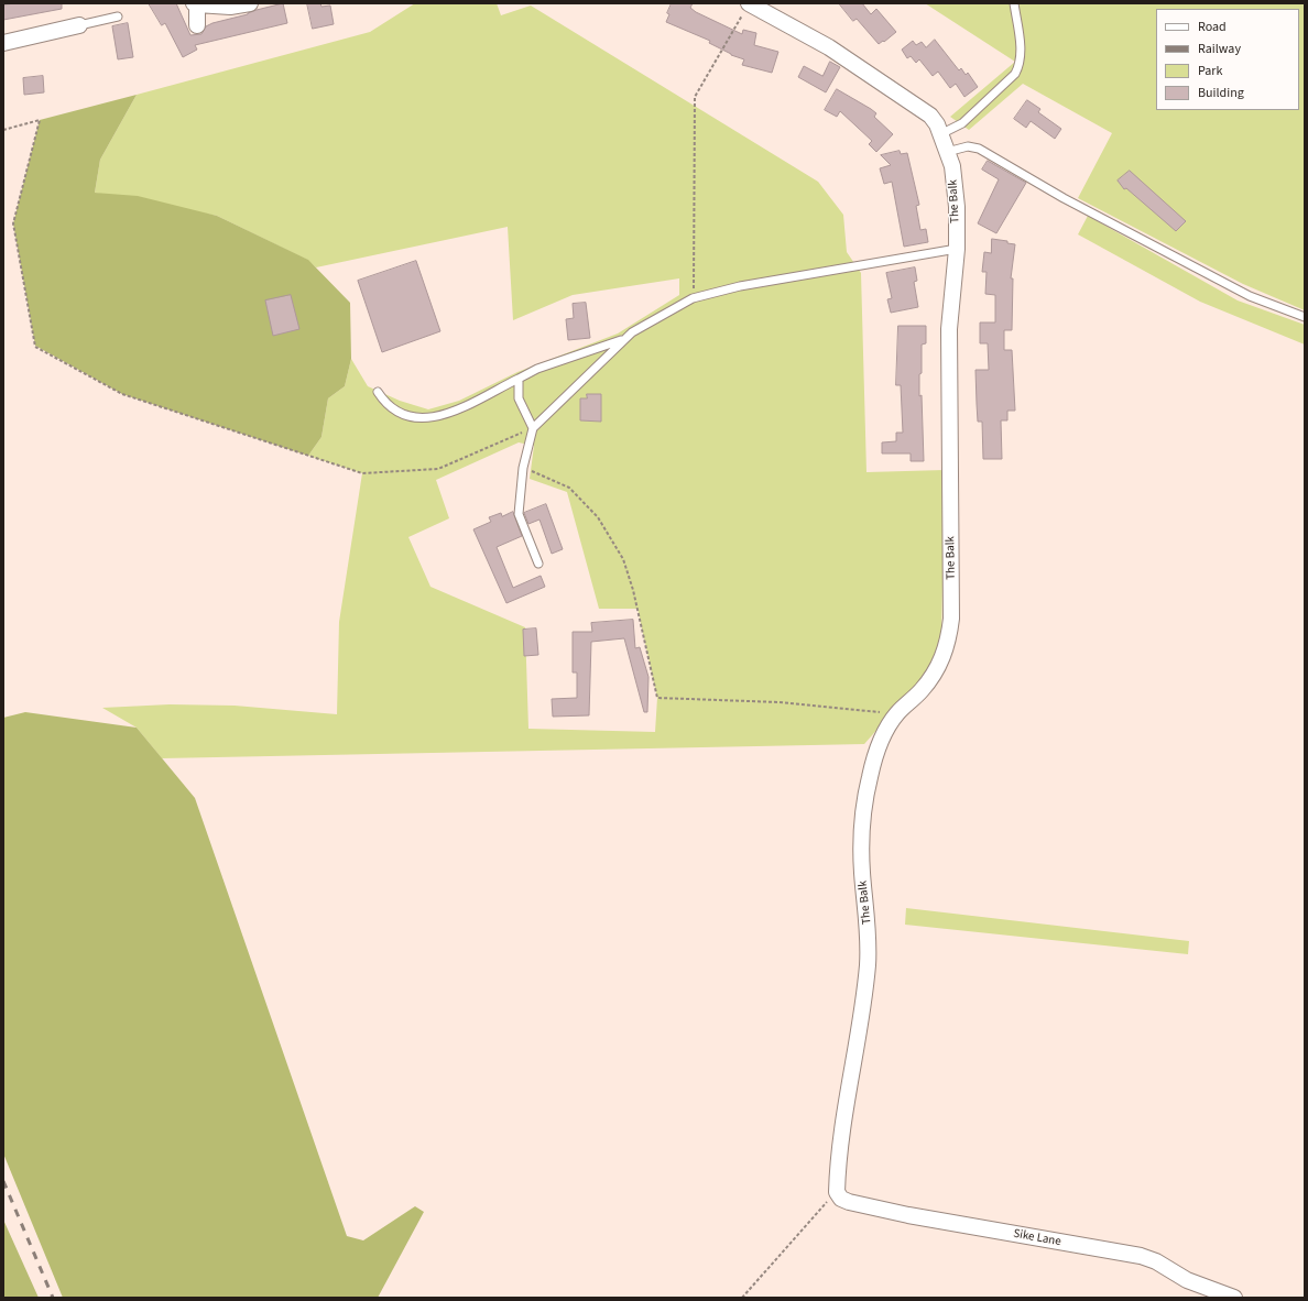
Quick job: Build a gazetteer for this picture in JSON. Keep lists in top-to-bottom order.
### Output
{
  "streets": {
    "street": ["The Balk", "Sike Lane"]
  },
  "crossings": [
    ["The Balk", "Sike Lane"]
  ],
  "legend": [
    "Road",
    "Railway",
    "Park",
    "Building"
  ]
}
